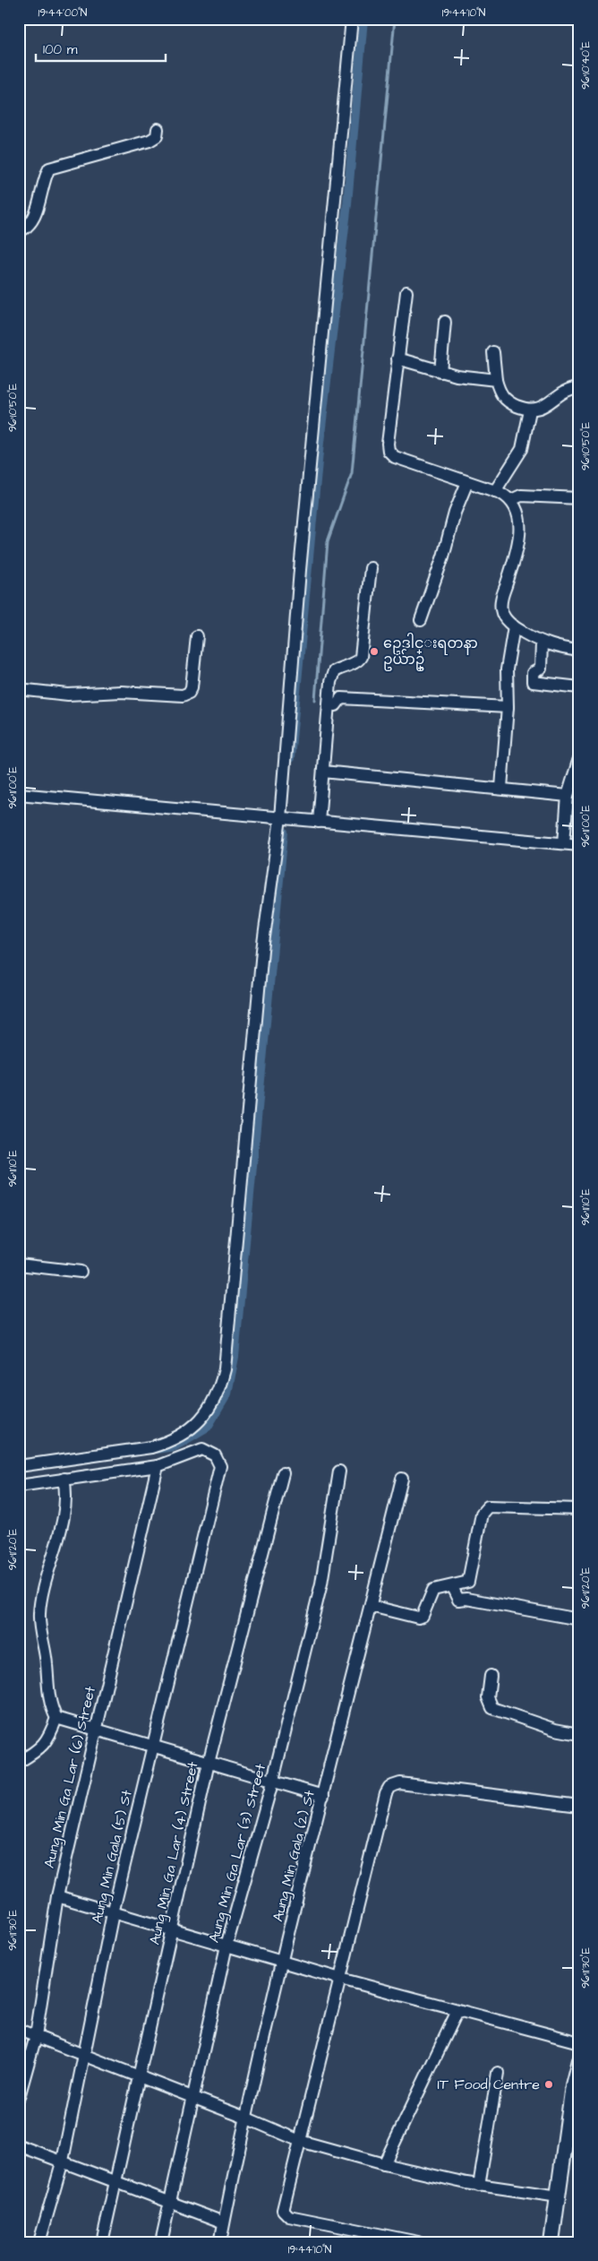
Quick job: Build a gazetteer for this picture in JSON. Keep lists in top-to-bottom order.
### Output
{
  "streets": {
    "street": [
      "Aung Min Ga Lar (6) Street",
      "Aung Min Ga Lar (4) Street",
      "Aung Min Ga Lar (3) Street",
      "Aung Min Gala (2) St",
      "Aung Min Gala (5) St"
    ]
  },
  "crossings": [
    ["Aung Min Ga Lar (6) Street", "Aung Min Gala (5) St"]
  ],
  "places": ["ဥေဒါင္းရတနာ ဥယ်ာဥ္", "IT Food Centre"],
  "scale_bar": "100 m",
  "coordinates": [
    "19°44'00\"N",
    "19°44'10\"N",
    "96°10'40\"E",
    "96°10'50\"E",
    "96°11'00\"E",
    "96°11'10\"E",
    "96°11'20\"E",
    "96°11'30\"E"
  ]
}
